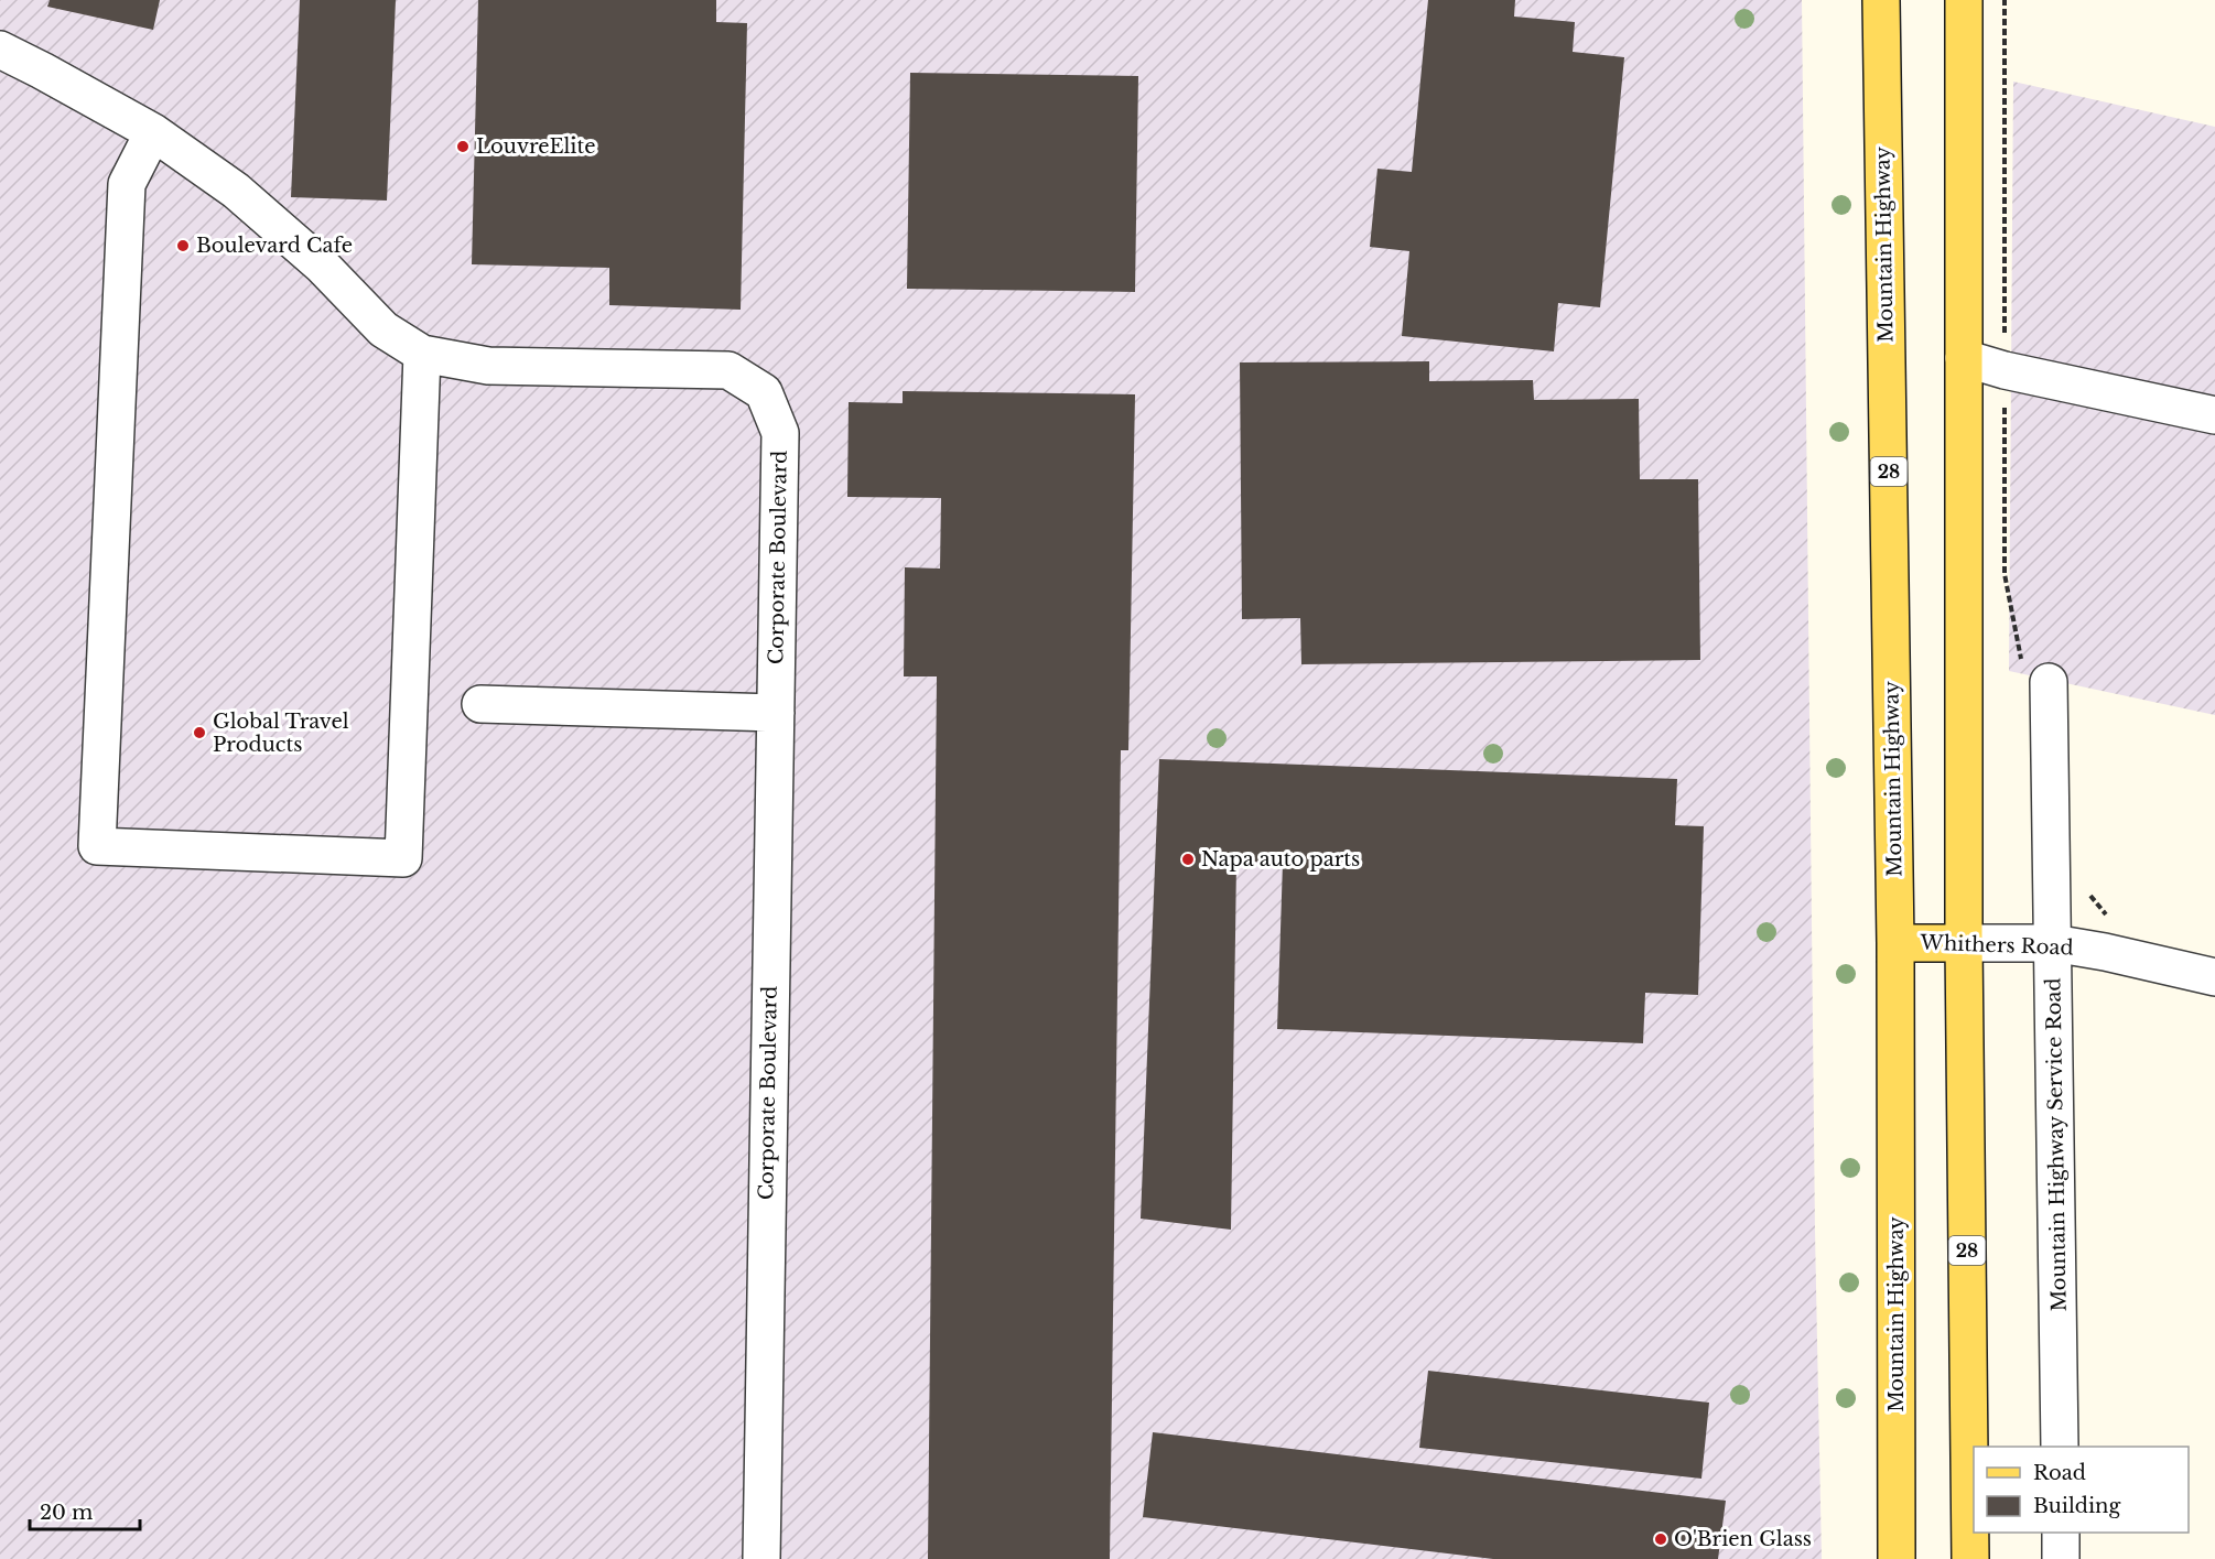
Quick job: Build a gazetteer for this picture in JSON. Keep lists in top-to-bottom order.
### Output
{
  "streets": {
    "main road": ["Mountain Highway", "28", "Whithers Road"],
    "street": ["Corporate Boulevard", "Mountain Highway Service Road"]
  },
  "crossings": [
    ["Mountain Highway", "Whithers Road"],
    ["28", "Whithers Road"],
    ["Whithers Road", "Mountain Highway Service Road"]
  ],
  "places": [
    "LouvreElite",
    "Boulevard Cafe",
    "Global Travel Products",
    "Napa auto parts",
    "O'Brien Glass"
  ],
  "legend": ["Road", "Building"],
  "scale_bar": "20 m"
}
